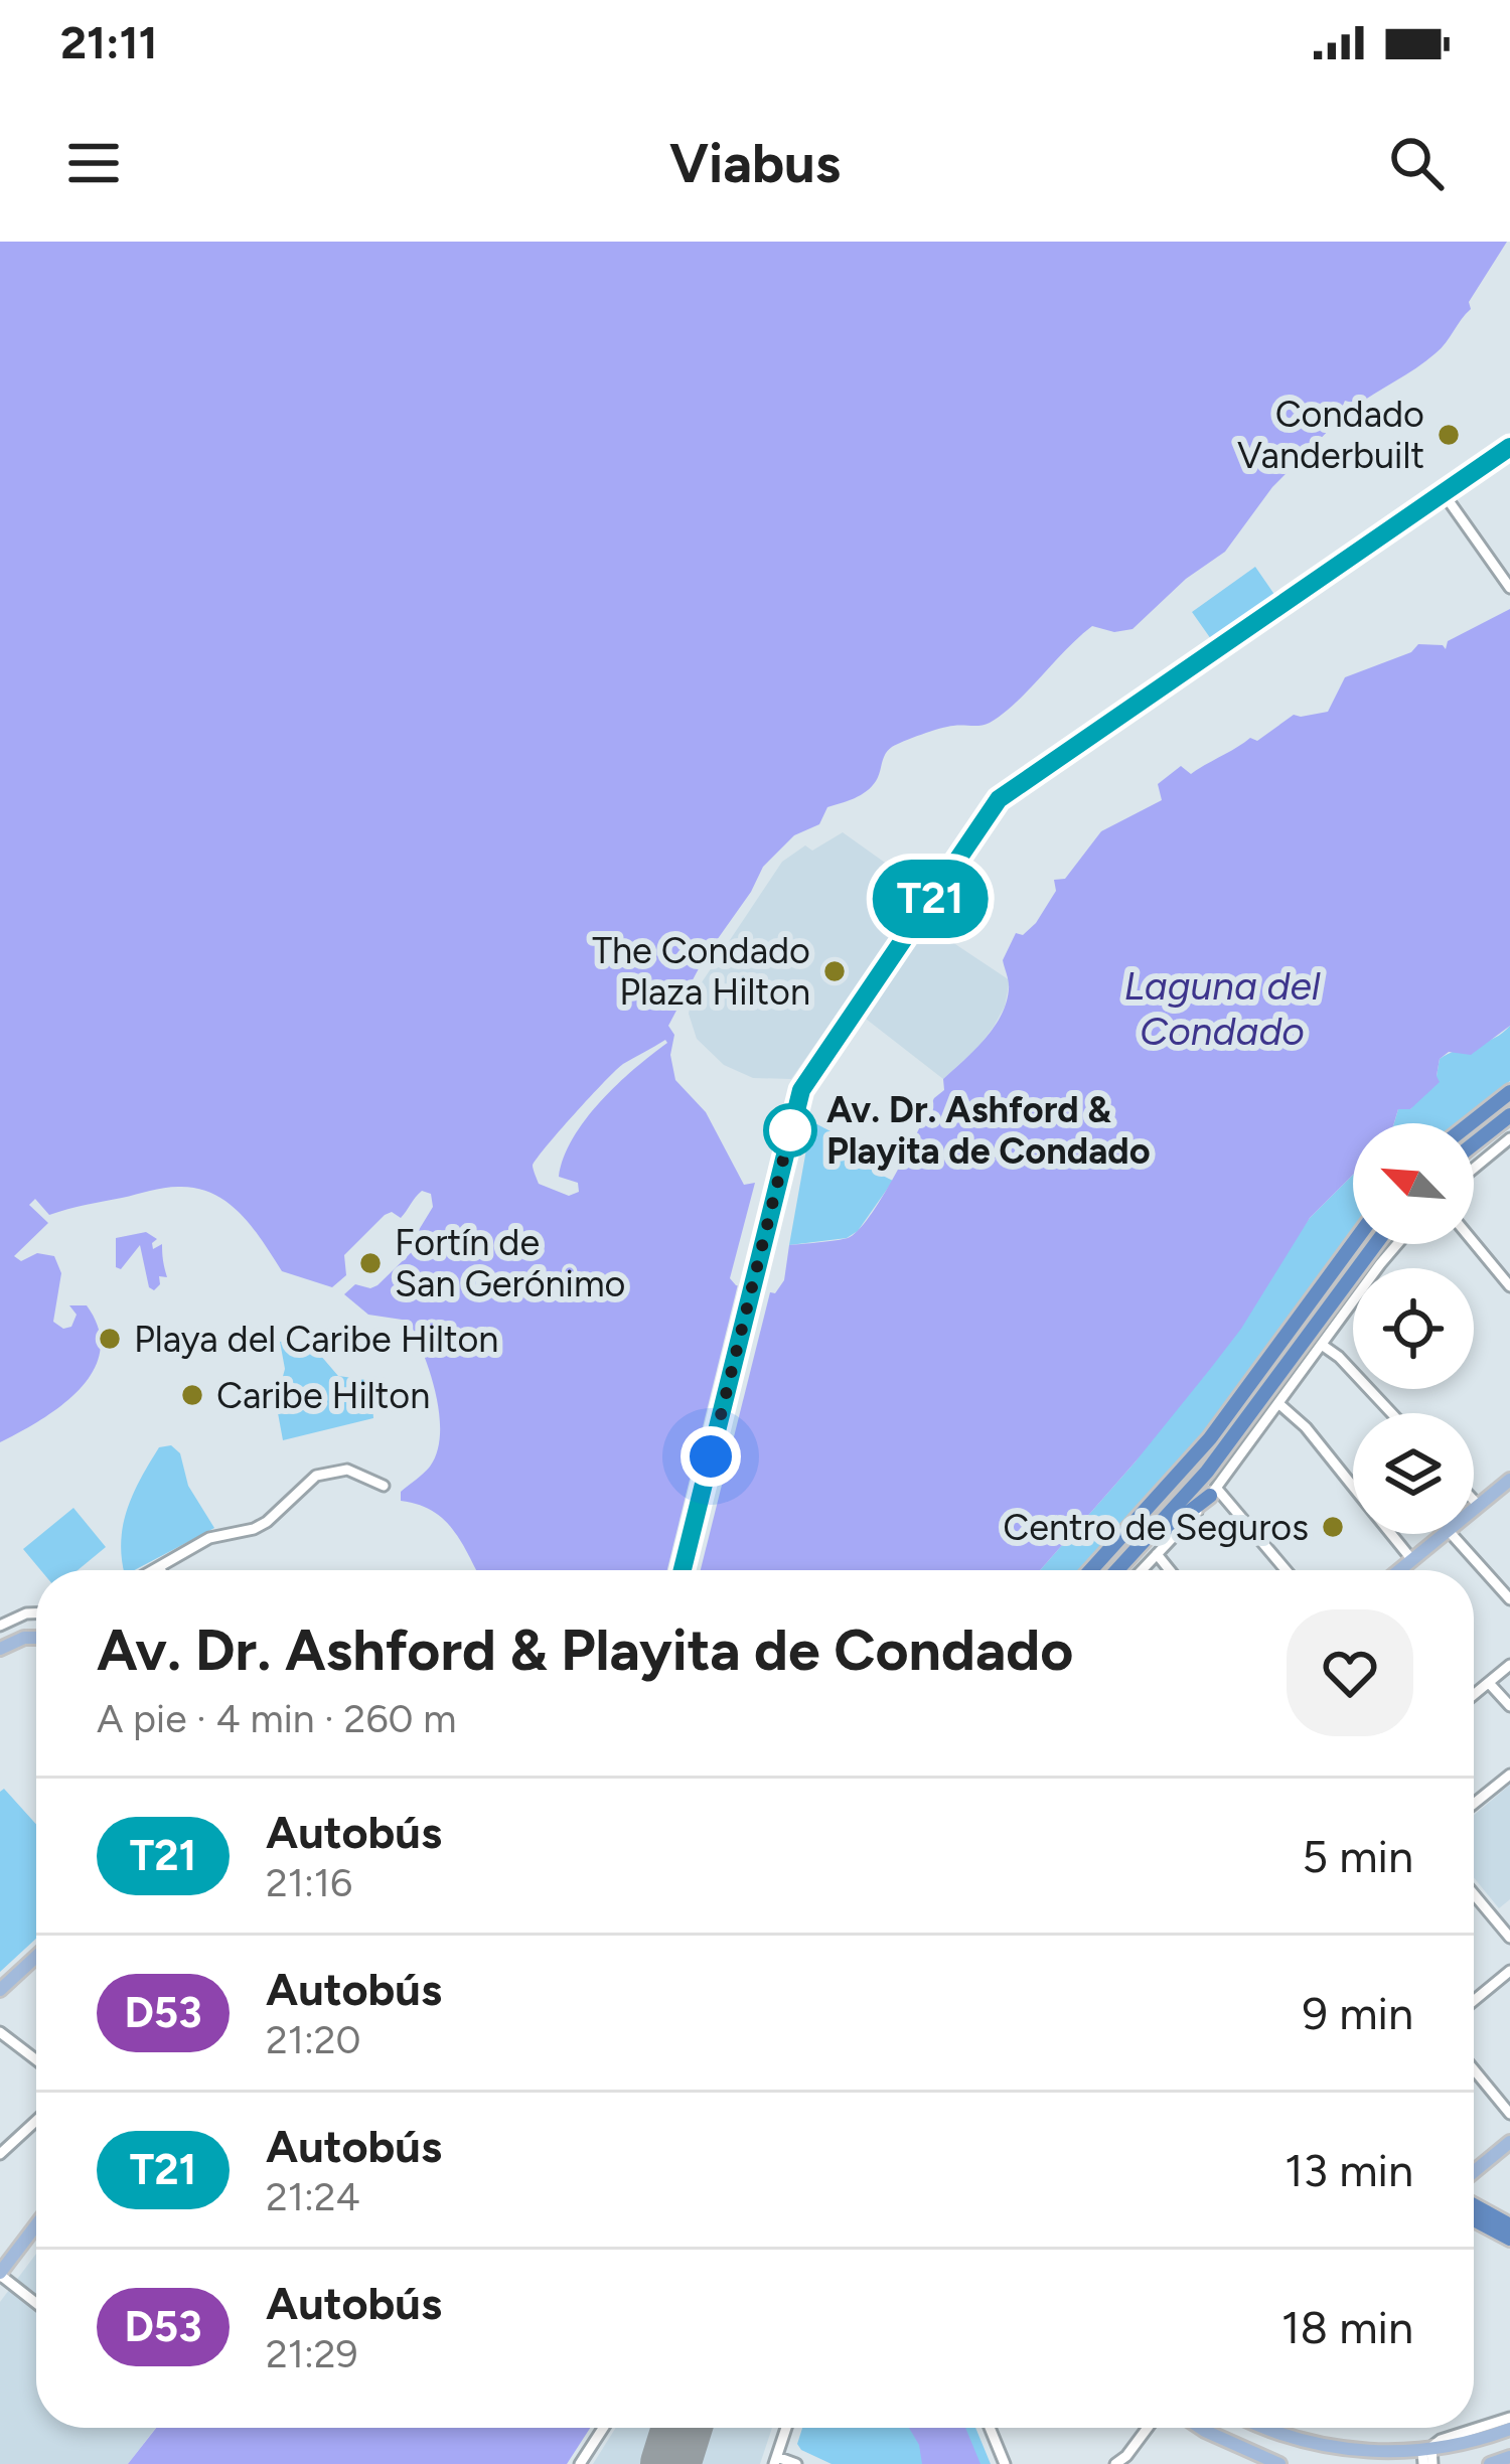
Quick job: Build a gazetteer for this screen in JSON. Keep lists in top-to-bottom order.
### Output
{
  "water": ["Laguna del Condado"],
  "places": [
    "Condado Vanderbuilt",
    "The Condado Plaza Hilton",
    "Av. Dr. Ashford & Playita de Condado",
    "Fortín de San Gerónimo",
    "Playa del Caribe Hilton",
    "Caribe Hilton",
    "Centro de Seguros"
  ],
  "lines": ["bus line T21"],
  "north": "top left",
  "page": {
    "status": "21:11",
    "header": "Viabus",
    "on_map": "T21",
    "heading": ["Av. Dr. Ashford & Playita de Condado", "A pie · 4 min · 260 m"],
    "list": [
      {
        "mark": "T21",
        "name": "Autobús",
        "note": "21:16",
        "value": "5 min"
      },
      {
        "mark": "D53",
        "name": "Autobús",
        "note": "21:20",
        "value": "9 min"
      },
      {
        "mark": "T21",
        "name": "Autobús",
        "note": "21:24",
        "value": "13 min"
      },
      {
        "mark": "D53",
        "name": "Autobús",
        "note": "21:29",
        "value": "18 min"
      }
    ]
  }
}
